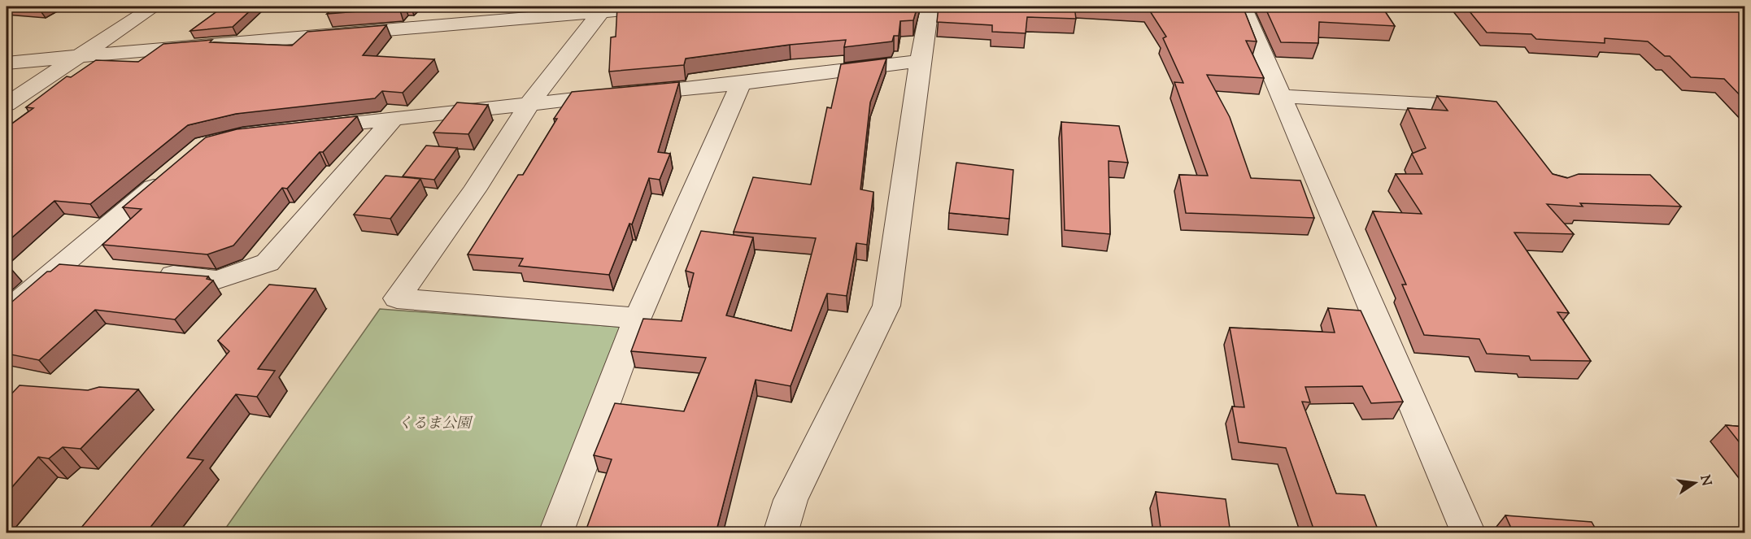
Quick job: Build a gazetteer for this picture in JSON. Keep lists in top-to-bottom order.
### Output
{
  "parks": ["くるま公園"],
  "north": "right"
}
